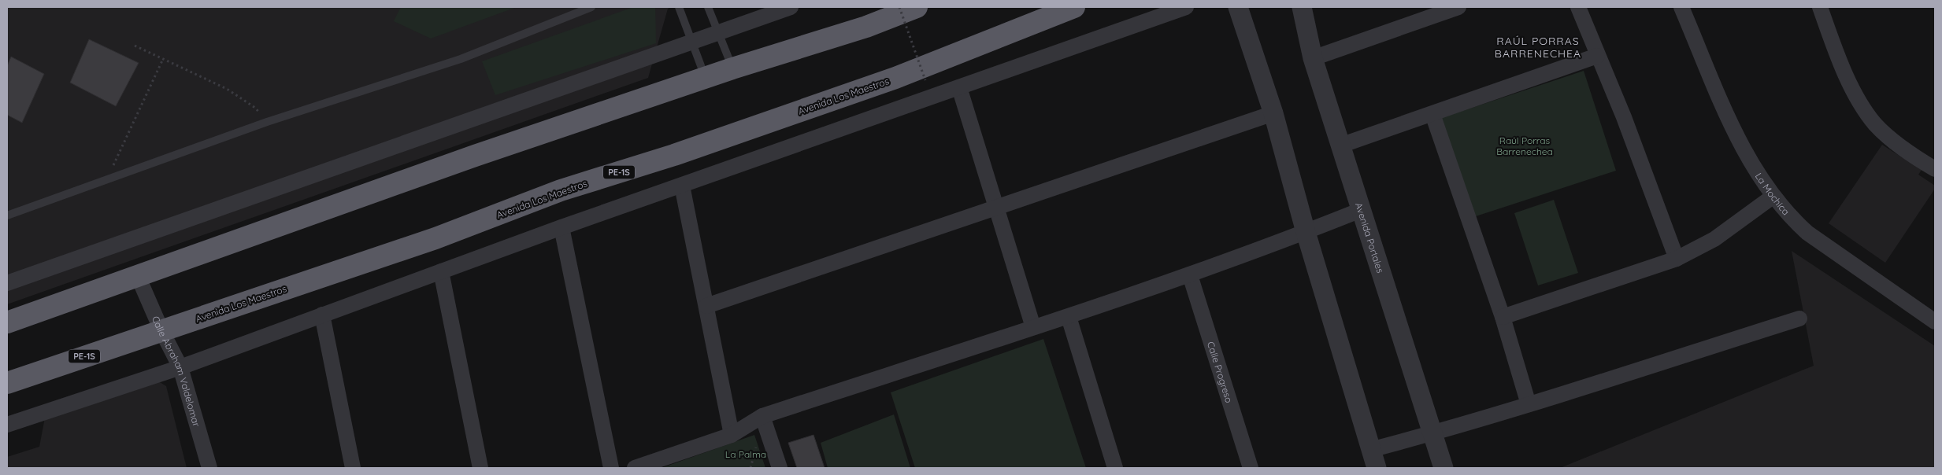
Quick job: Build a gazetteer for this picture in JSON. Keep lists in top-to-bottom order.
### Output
{
  "streets": {
    "highway": ["Avenida Los Maestros", "PE-1S"],
    "street": [
      "La Mochica",
      "Avenida Portales",
      "Calle Abraham Valdelomar",
      "Calle Progreso"
    ]
  },
  "crossings": [
    ["Avenida Los Maestros", "Calle Abraham Valdelomar"]
  ],
  "districts": ["RAÚL PORRAS BARRENECHEA"],
  "parks": ["Raúl Porras Barrenechea", "La Palma"]
}
